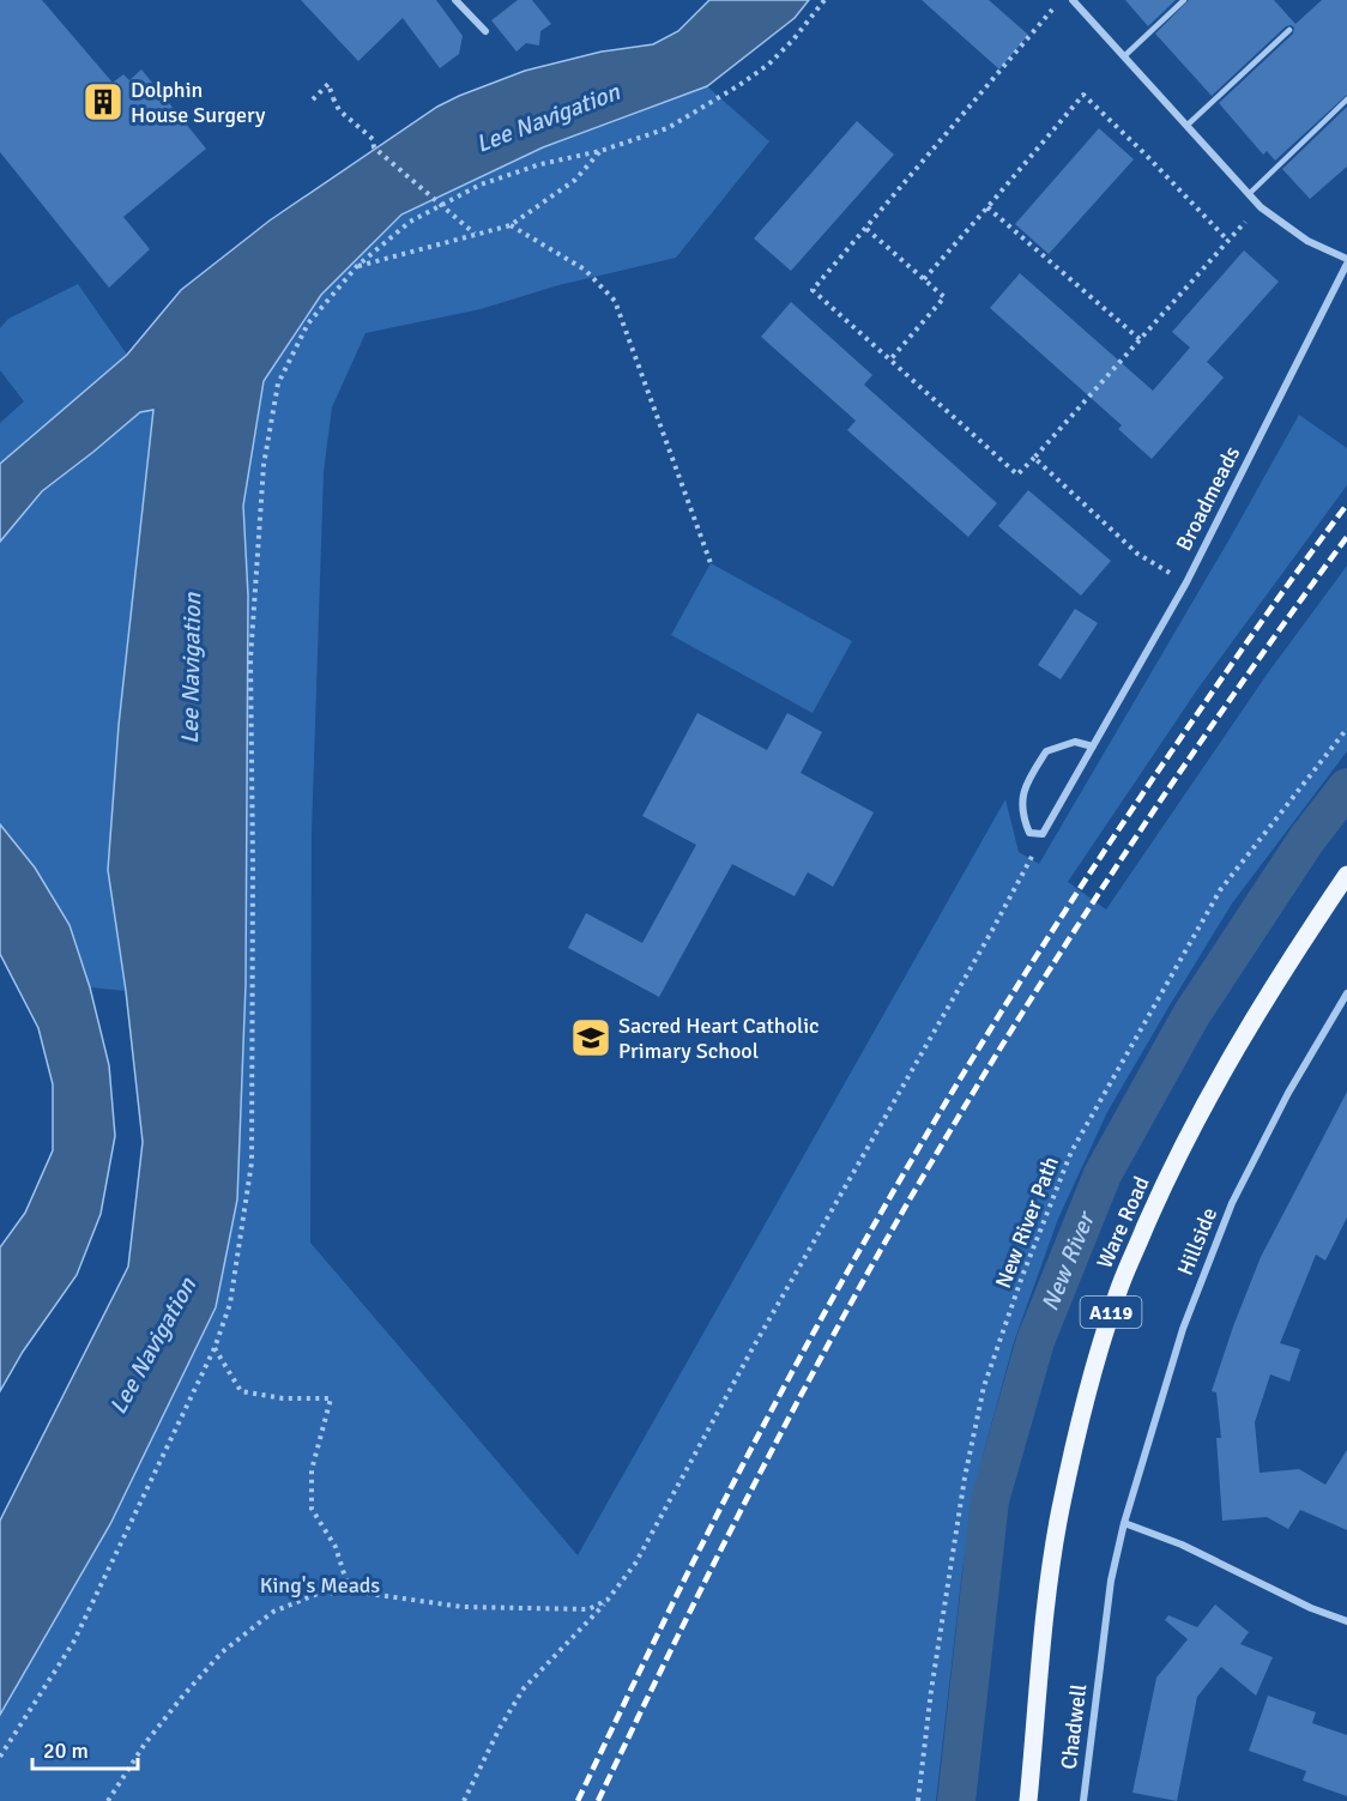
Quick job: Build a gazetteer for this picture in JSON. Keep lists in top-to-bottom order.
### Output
{
  "streets": {
    "main road": ["Ware Road", "A119"],
    "street": ["Broadmeads", "Hillside", "Chadwell"],
    "path": ["New River Path"]
  },
  "crossings": [
    ["Hillside", "Chadwell"]
  ],
  "water": ["Lee Navigation", "New River"],
  "parks": ["King's Meads"],
  "places": {
    "building": ["Dolphin House Surgery"],
    "school or university": ["Sacred Heart Catholic Primary School"]
  },
  "scale_bar": "20 m"
}
